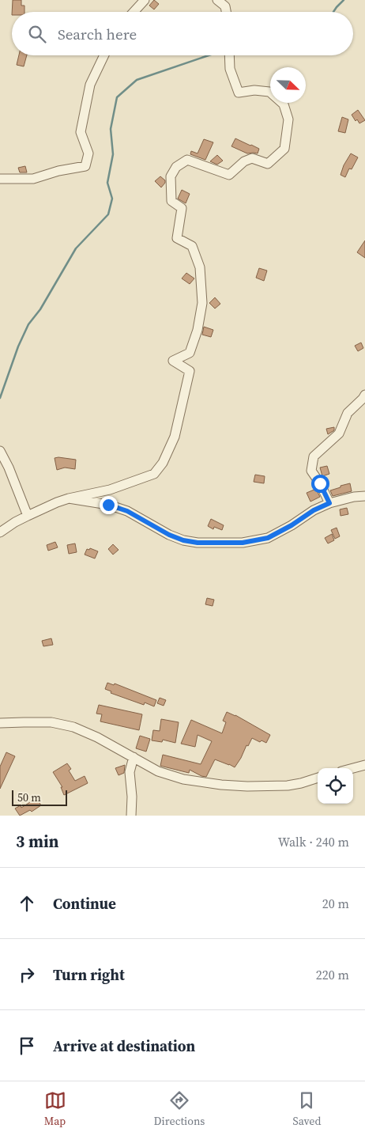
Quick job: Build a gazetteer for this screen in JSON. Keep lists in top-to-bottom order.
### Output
{
  "scale_bar": "50 m",
  "north": "bottom right",
  "page": {
    "search": "Search here",
    "scale": "50 m",
    "heading": ["3 min", "Walk · 240 m"],
    "list": [
      ["Continue", "20 m"],
      ["Turn right", "220 m"],
      "Arrive at destination"
    ],
    "nav": ["Map", "Directions", "Saved"]
  }
}
